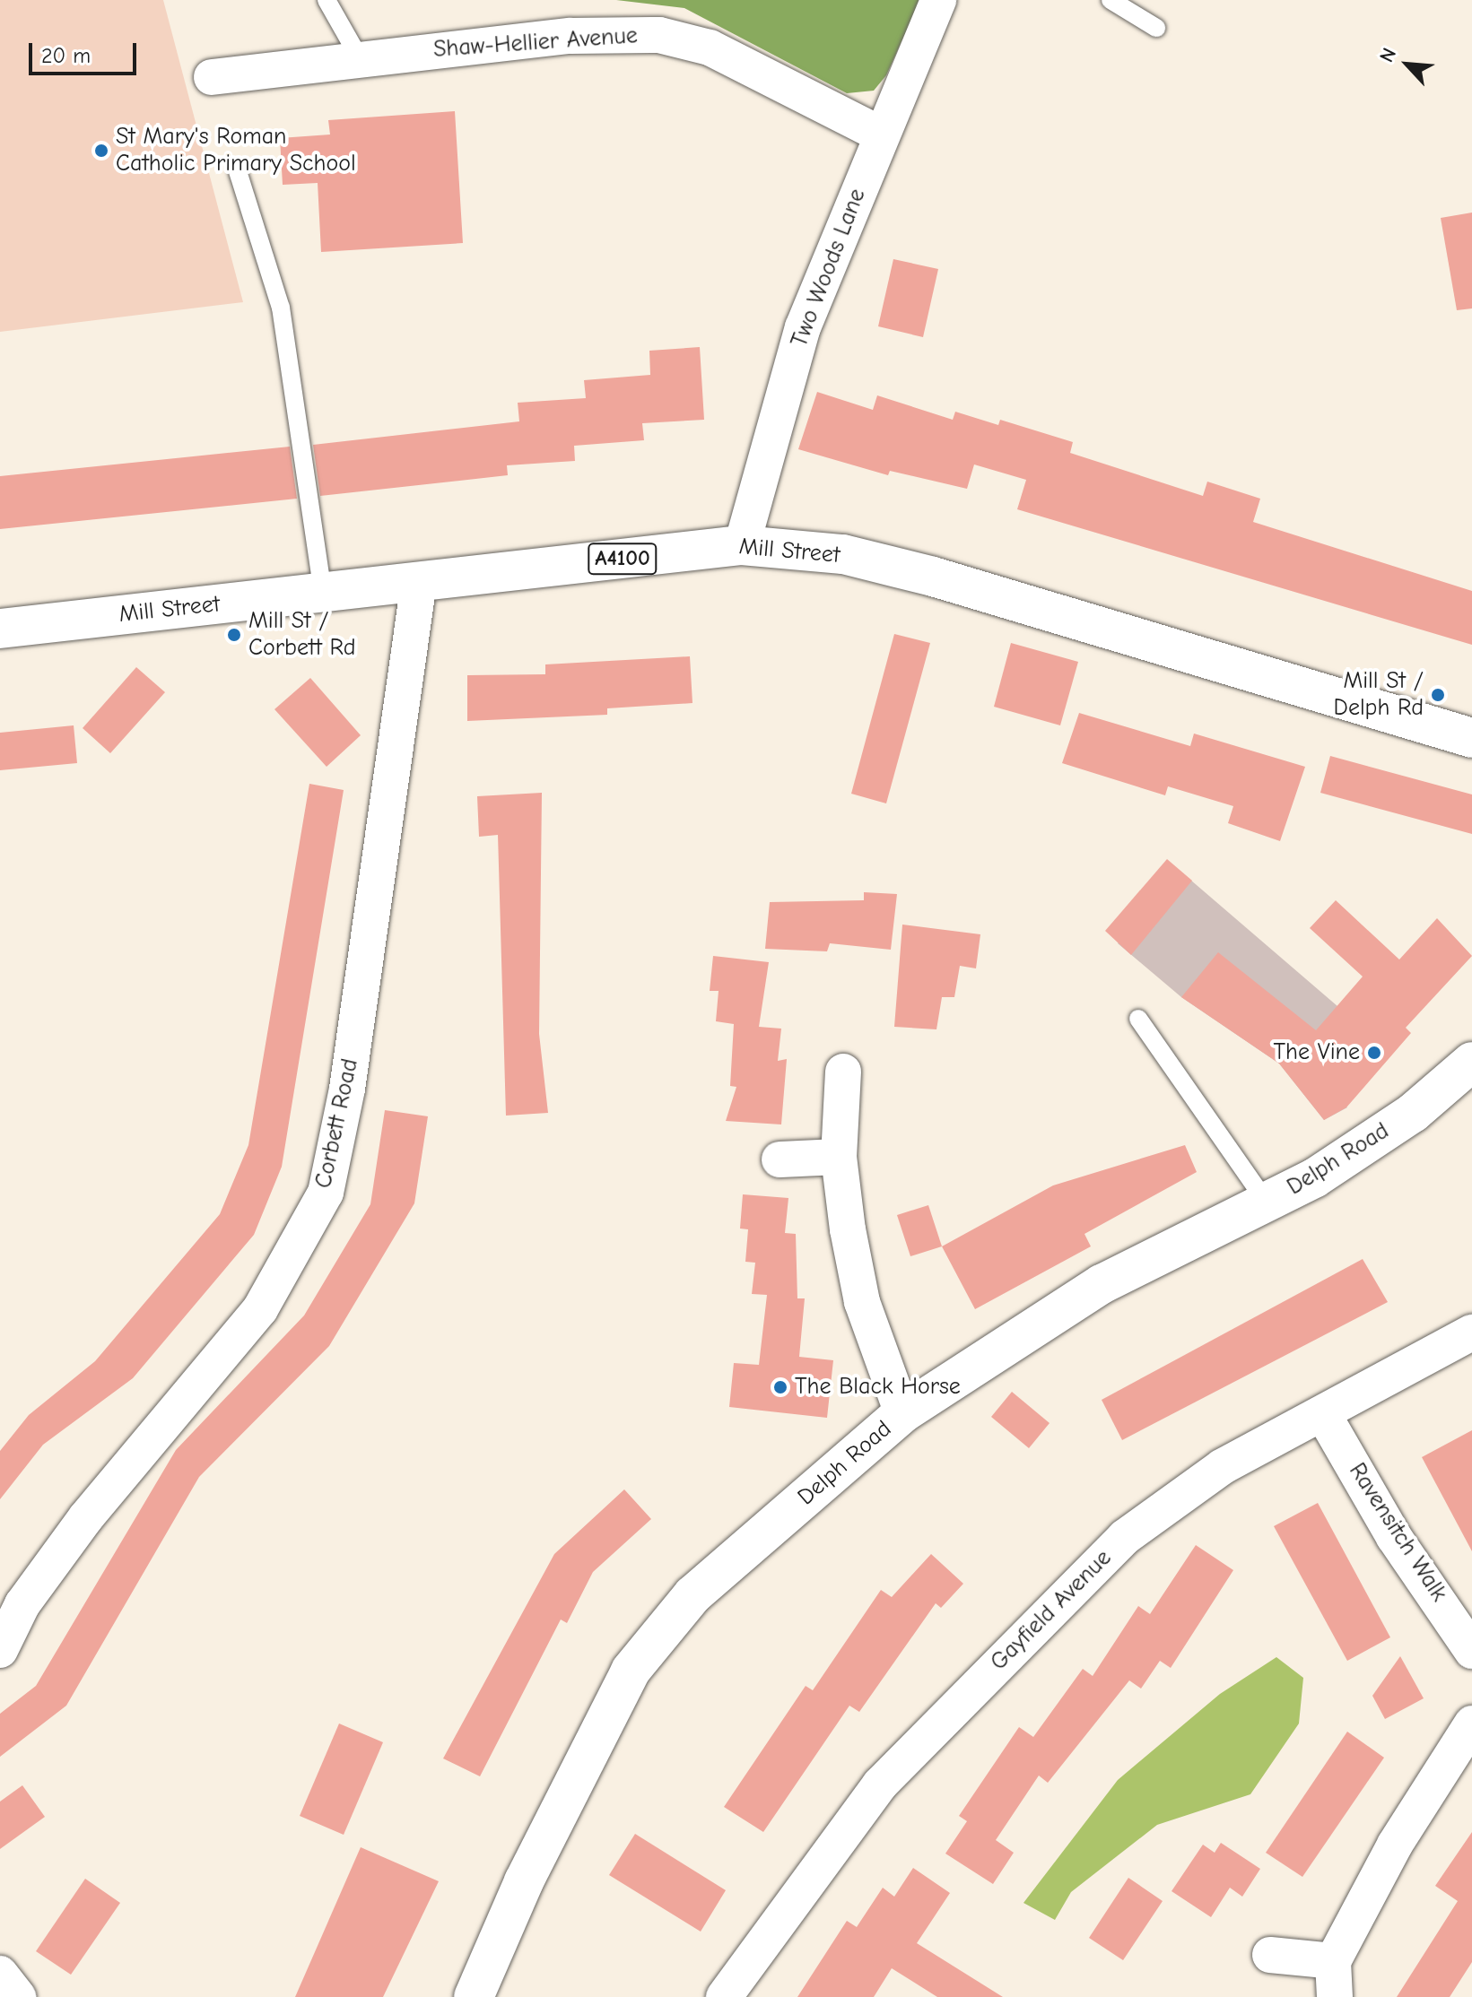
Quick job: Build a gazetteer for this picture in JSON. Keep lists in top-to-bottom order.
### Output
{
  "streets": {
    "main road": ["Mill Street", "A4100", "Delph Road"],
    "street": [
      "Shaw-Hellier Avenue",
      "Two Woods Lane",
      "Corbett Road",
      "Ravensitch Walk",
      "Gayfield Avenue"
    ]
  },
  "crossings": [
    ["Shaw-Hellier Avenue", "Two Woods Lane"],
    ["Two Woods Lane", "Mill Street"],
    ["Mill Street", "Corbett Road"],
    ["Ravensitch Walk", "Gayfield Avenue"]
  ],
  "places": [
    "St Mary's Roman Catholic Primary School",
    "Mill St / Corbett Rd",
    "Mill St / Delph Rd",
    "The Vine",
    "The Black Horse"
  ],
  "scale_bar": "20 m",
  "north": "top left"
}
